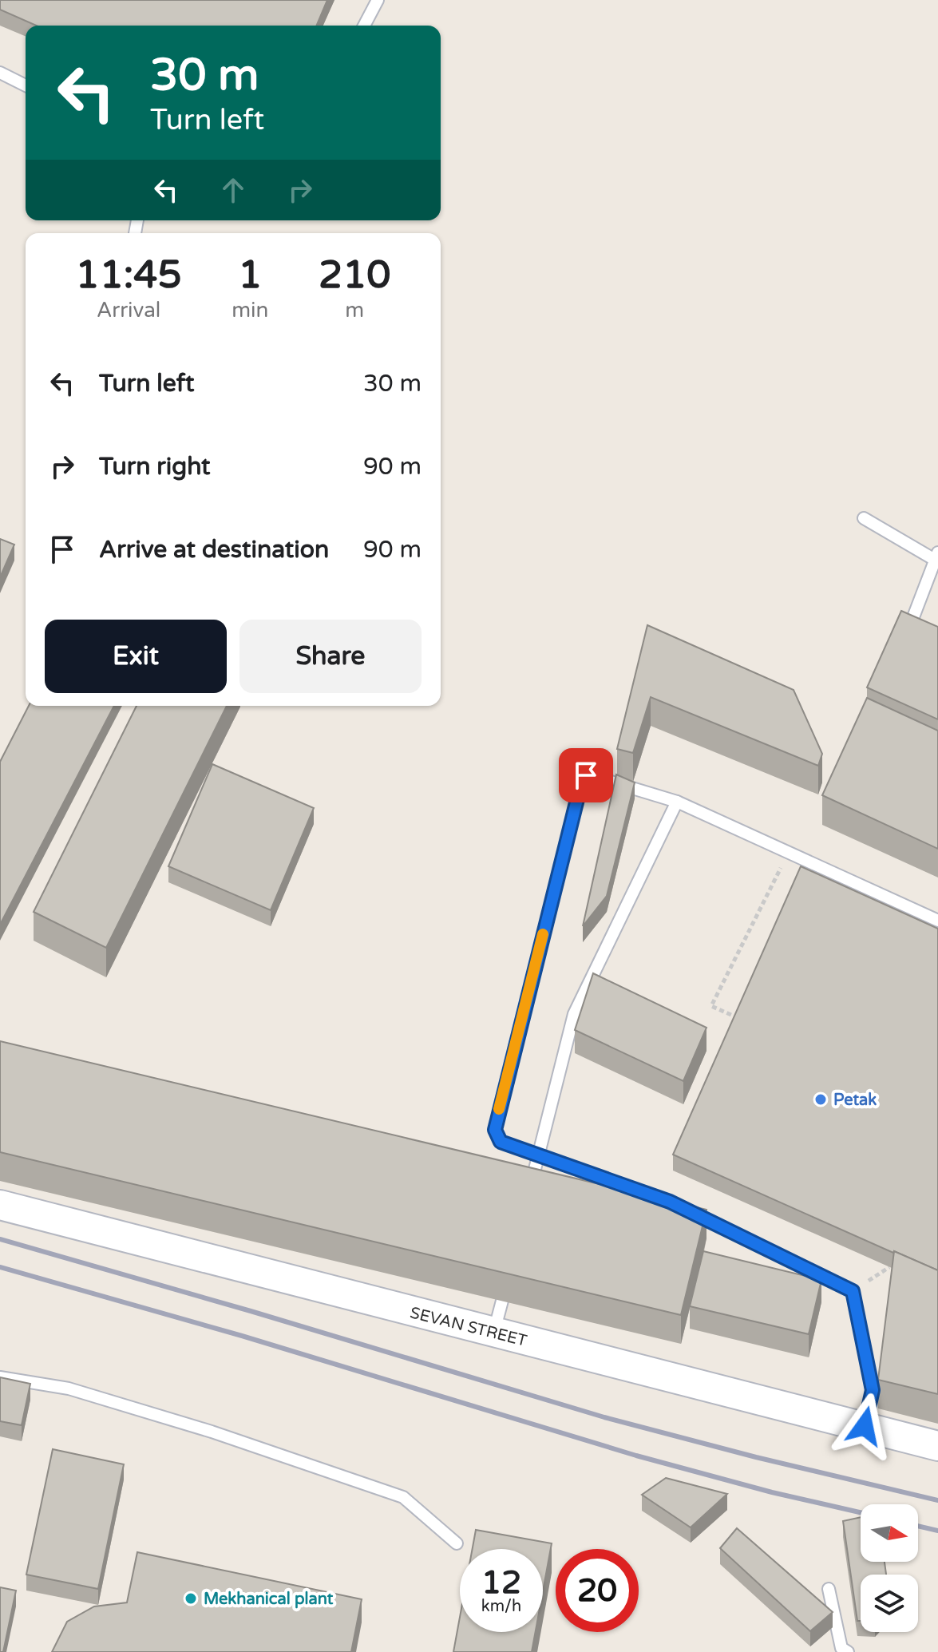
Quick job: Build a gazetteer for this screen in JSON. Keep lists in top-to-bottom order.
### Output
{
  "streets": {
    "street": ["SEVAN STREET"]
  },
  "places": ["Petak", "Mekhanical plant"],
  "north": "right",
  "page": {
    "turn": ["30 m", "Turn left"],
    "eta": [
      "11:45",
      "Arrival",
      "1",
      "min",
      "210",
      "m"
    ],
    "list": [
      {
        "name": "Turn left",
        "value": "30 m"
      },
      {
        "name": "Turn right",
        "value": "90 m"
      },
      {
        "name": "Arrive at destination",
        "value": "90 m"
      }
    ],
    "buttons": ["Exit", "Share"],
    "speed": "12 km/h",
    "limit": "20"
  }
}
